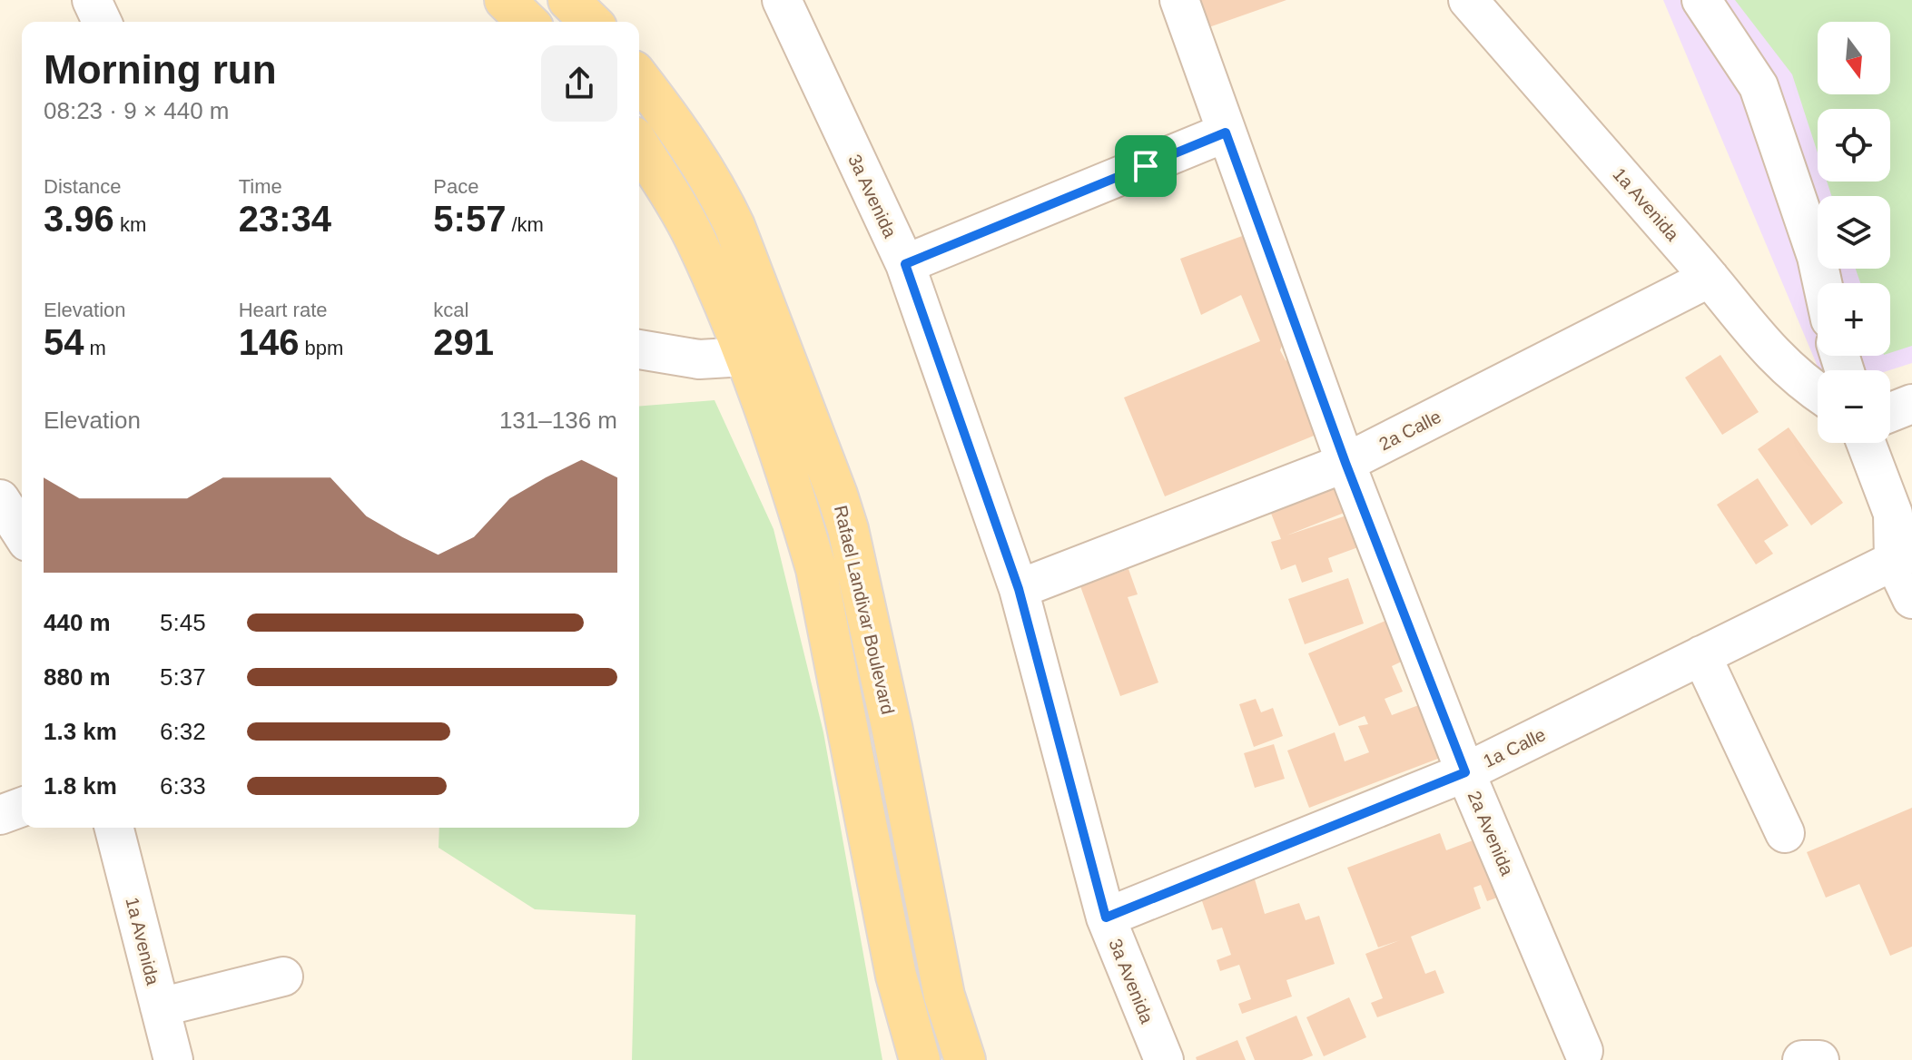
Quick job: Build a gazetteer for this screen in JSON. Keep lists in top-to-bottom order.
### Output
{
  "streets": {
    "main road": ["Rafael Landivar Boulevard"],
    "street": [
      "3a Avenida",
      "1a Avenida",
      "2a Calle",
      "1a Calle",
      "2a Avenida"
    ]
  },
  "crossings": [
    ["3a Avenida", "2a Calle"],
    ["3a Avenida", "1a Calle"],
    ["1a Avenida", "2a Calle"],
    ["2a Calle", "2a Avenida"],
    ["1a Calle", "2a Avenida"]
  ],
  "north": "bottom",
  "page": {
    "map_buttons": ["+", "−"],
    "heading": ["Morning run", "08:23 · 9 × 440 m"],
    "stats": [
      ["Distance", "3.96 km"],
      ["Time", "23:34"],
      ["Pace", "5:57 /km"],
      ["Elevation", "54 m"],
      ["Heart rate", "146 bpm"],
      ["kcal", "291"]
    ],
    "chart": ["Elevation", "131–136 m"],
    "list": [
      {
        "name": "440 m",
        "note": "5:45"
      },
      {
        "name": "880 m",
        "note": "5:37"
      },
      {
        "name": "1.3 km",
        "note": "6:32"
      },
      {
        "name": "1.8 km",
        "note": "6:33"
      }
    ]
  }
}
